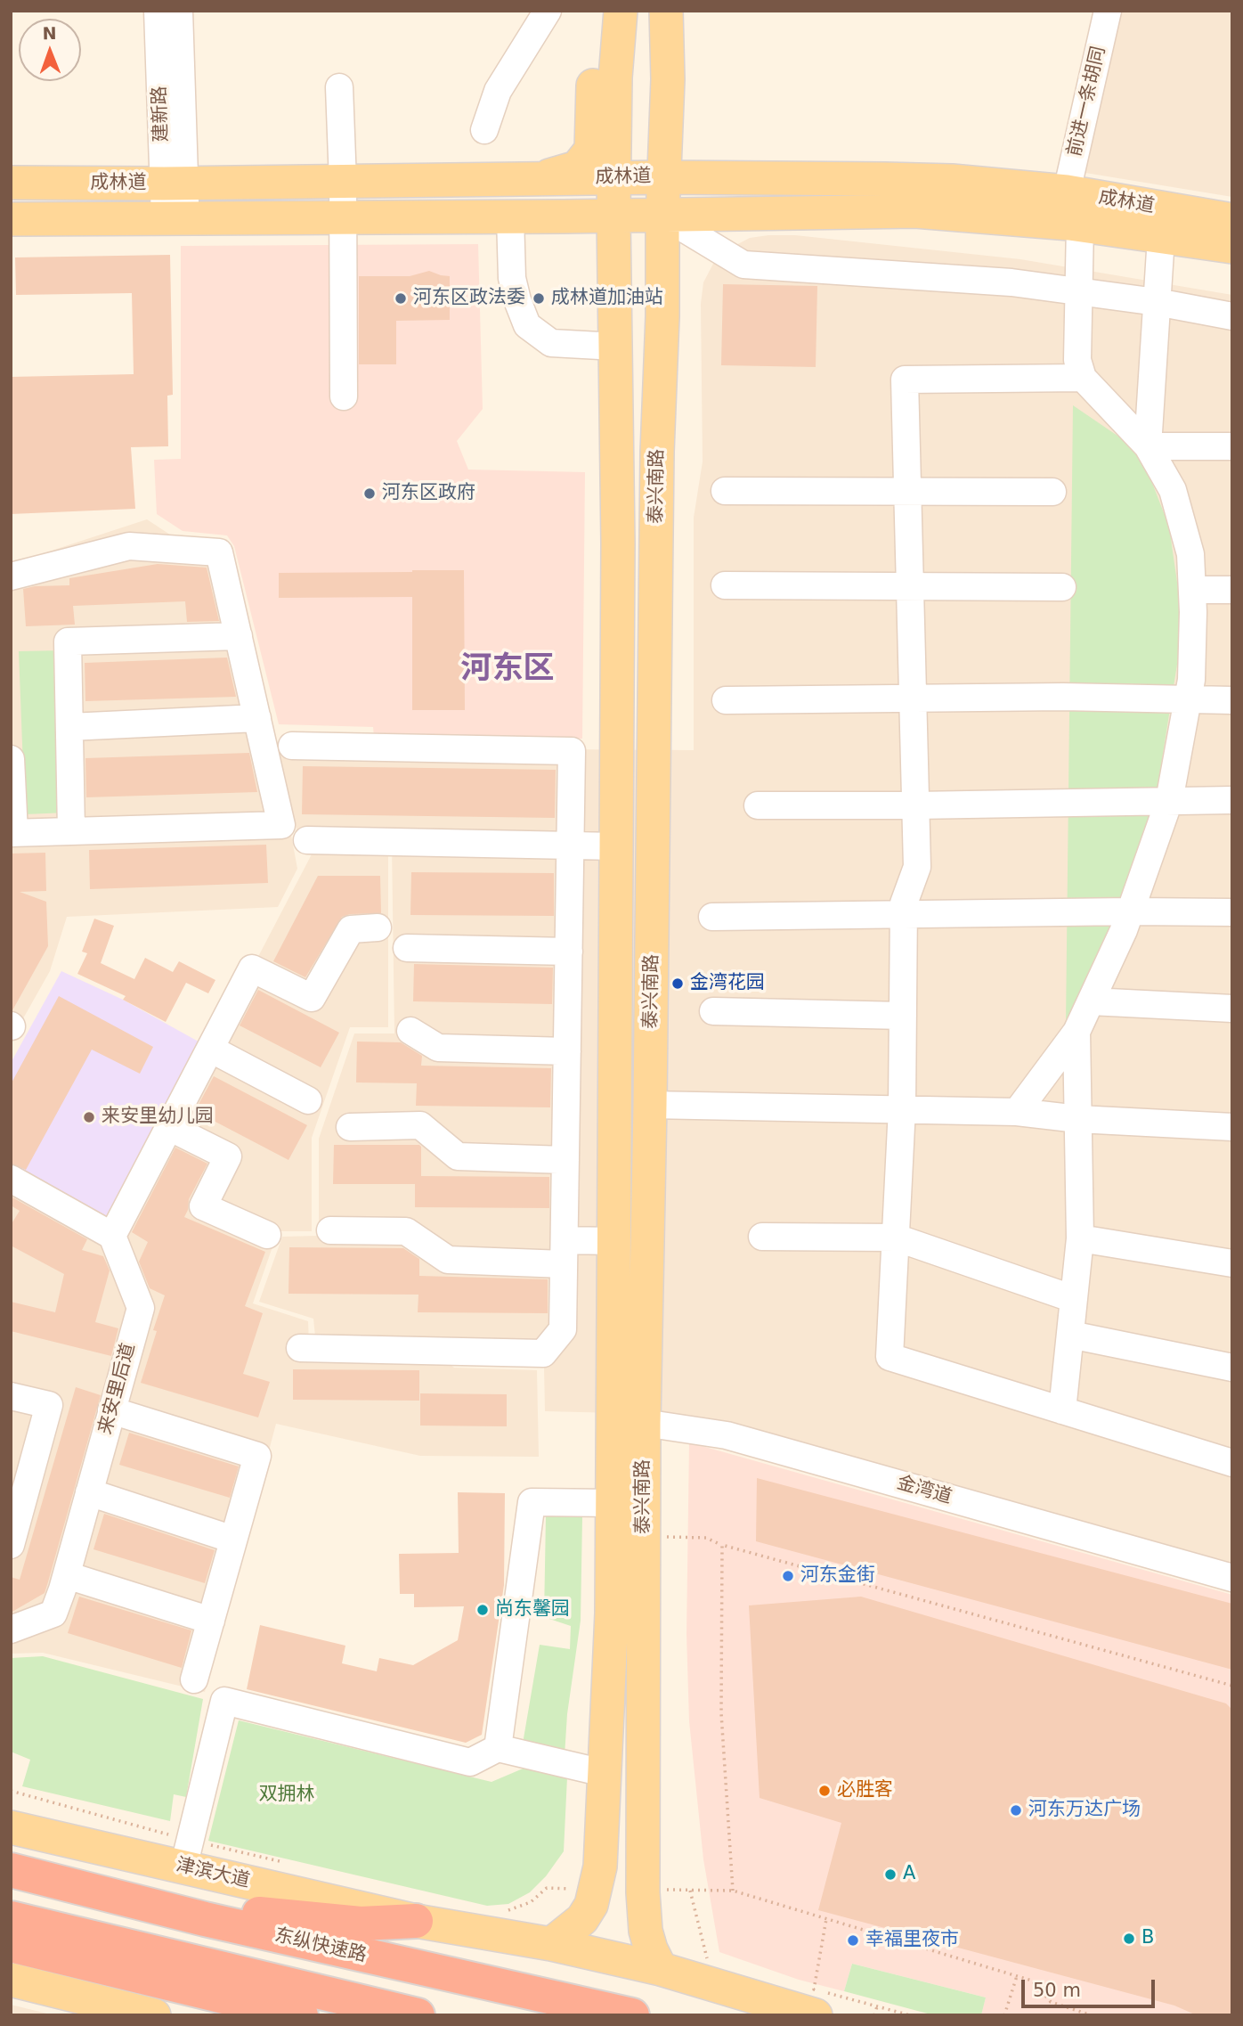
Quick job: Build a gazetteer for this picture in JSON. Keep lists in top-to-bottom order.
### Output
{
  "streets": {
    "highway": ["东纵快速路"],
    "main road": ["成林道", "泰兴南路", "津滨大道"],
    "street": [
      "前进一条胡同",
      "建新路",
      "来安里后道",
      "金湾道"
    ]
  },
  "crossings": [
    ["前进一条胡同", "成林道"],
    ["建新路", "成林道"],
    ["成林道", "泰兴南路"],
    ["泰兴南路", "金湾道"],
    ["泰兴南路", "津滨大道"]
  ],
  "districts": ["河东区"],
  "parks": ["双拥林"],
  "places": [
    "河东区政法委",
    "成林道加油站",
    "河东区政府",
    "金湾花园",
    "来安里幼儿园",
    "河东金街",
    "尚东馨园",
    "必胜客",
    "河东万达广场",
    "A",
    "B",
    "幸福里夜市"
  ],
  "scale_bar": "50 m",
  "north": "top"
}
